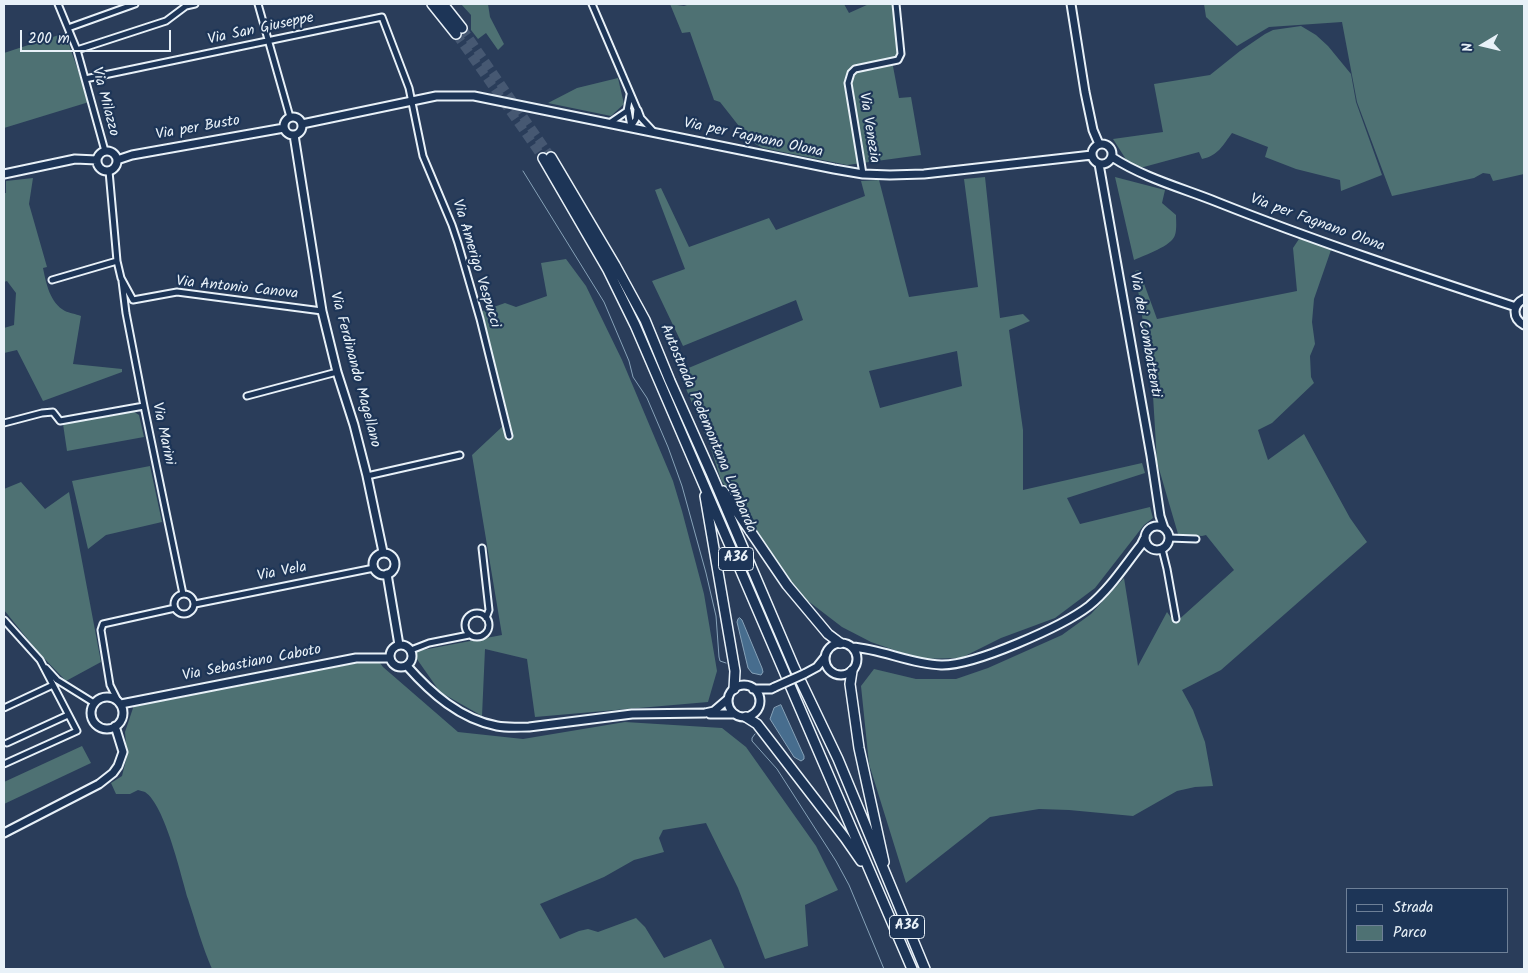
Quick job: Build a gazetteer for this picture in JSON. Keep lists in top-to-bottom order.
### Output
{
  "streets": {
    "highway": ["Autostrada Pedemontana Lombarda", "A36"],
    "street": [
      "Via San Giuseppe",
      "Via Milazzo",
      "Via Venezia",
      "Via per Busto",
      "Via per Fagnano Olona",
      "Via Amerigo Vespucci",
      "Via Antonio Canova",
      "Via dei Combattenti",
      "Via Ferdinando Magellano",
      "Via Marini",
      "Via Vela",
      "Via Sebastiano Caboto"
    ]
  },
  "crossings": [
    ["Via San Giuseppe", "Via Milazzo"],
    ["Via San Giuseppe", "Via per Fagnano Olona"],
    ["Via San Giuseppe", "Via Amerigo Vespucci"],
    ["Via Milazzo", "Via per Busto"],
    ["Via Milazzo", "Via Antonio Canova"],
    ["Via Venezia", "Via per Fagnano Olona"],
    ["Via per Busto", "Via Antonio Canova"],
    ["Via per Busto", "Via Ferdinando Magellano"],
    ["Via per Fagnano Olona", "Via Amerigo Vespucci"],
    ["Via per Fagnano Olona", "Via dei Combattenti"],
    ["Via Antonio Canova", "Via Ferdinando Magellano"],
    ["Via Antonio Canova", "Via Marini"],
    ["Via Ferdinando Magellano", "Via Vela"],
    ["Via Ferdinando Magellano", "Via Sebastiano Caboto"],
    ["Via Marini", "Via Vela"],
    ["Via Vela", "Via Sebastiano Caboto"]
  ],
  "legend": ["Strada", "Parco"],
  "scale_bar": "200 m",
  "north": "left"
}
